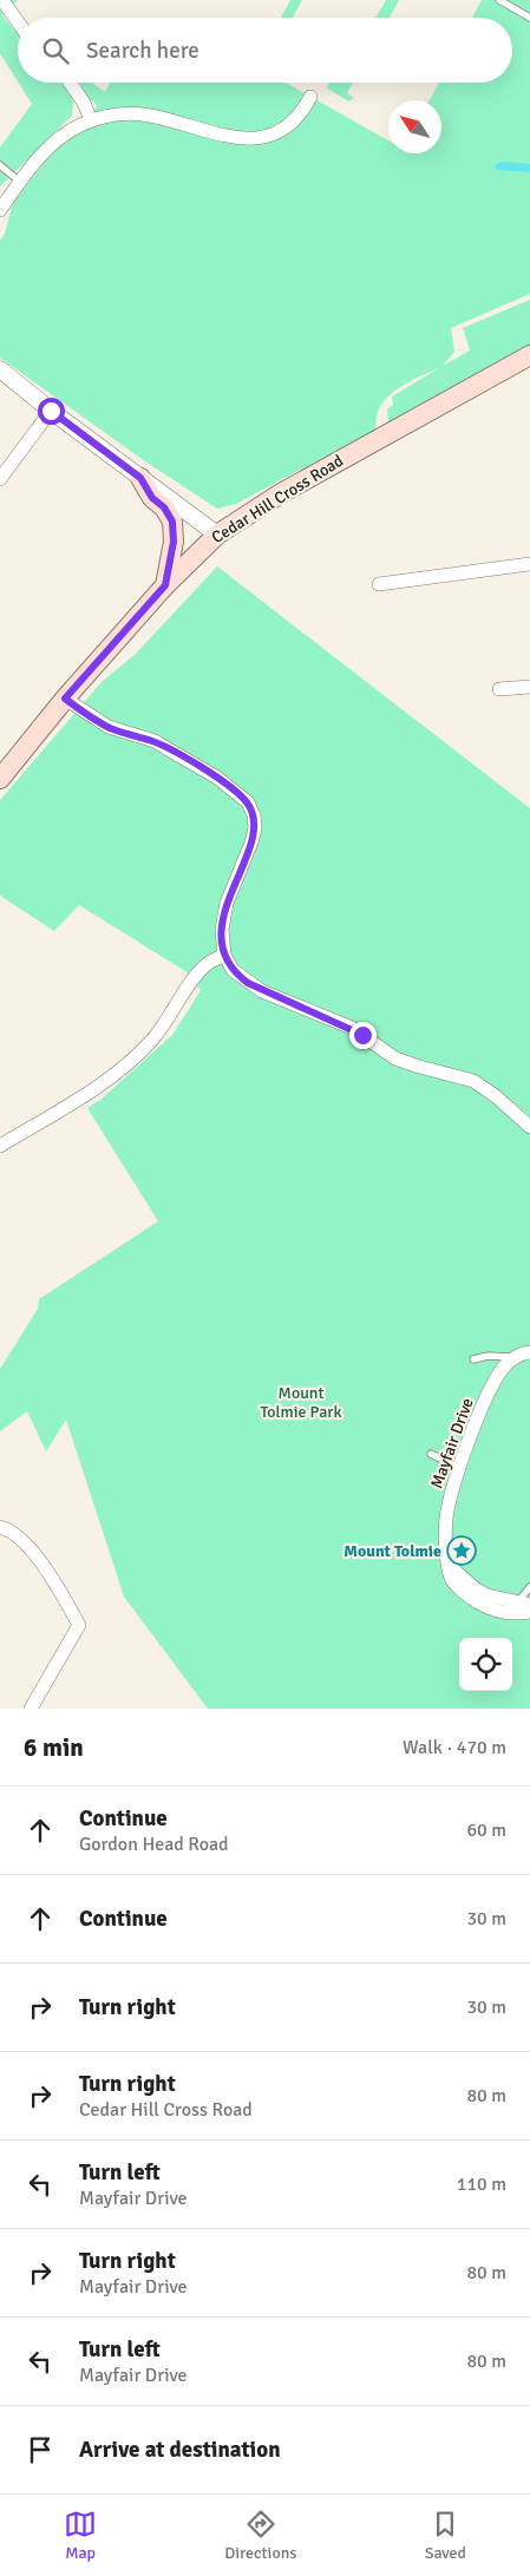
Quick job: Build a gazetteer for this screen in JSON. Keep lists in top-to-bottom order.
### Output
{
  "streets": {
    "main road": ["Cedar Hill Cross Road"],
    "street": ["Mayfair Drive"]
  },
  "parks": ["Mount Tolmie Park"],
  "places": {
    "place": ["Mount Tolmie"]
  },
  "north": "top left",
  "page": {
    "search": "Search here",
    "heading": ["6 min", "Walk · 470 m"],
    "list": [
      ["Continue", "Gordon Head Road", "60 m"],
      ["Continue", "30 m"],
      ["Turn right", "30 m"],
      ["Turn right", "Cedar Hill Cross Road", "80 m"],
      ["Turn left", "Mayfair Drive", "110 m"],
      ["Turn right", "Mayfair Drive", "80 m"],
      ["Turn left", "Mayfair Drive", "80 m"],
      "Arrive at destination"
    ],
    "nav": ["Map", "Directions", "Saved"]
  }
}
